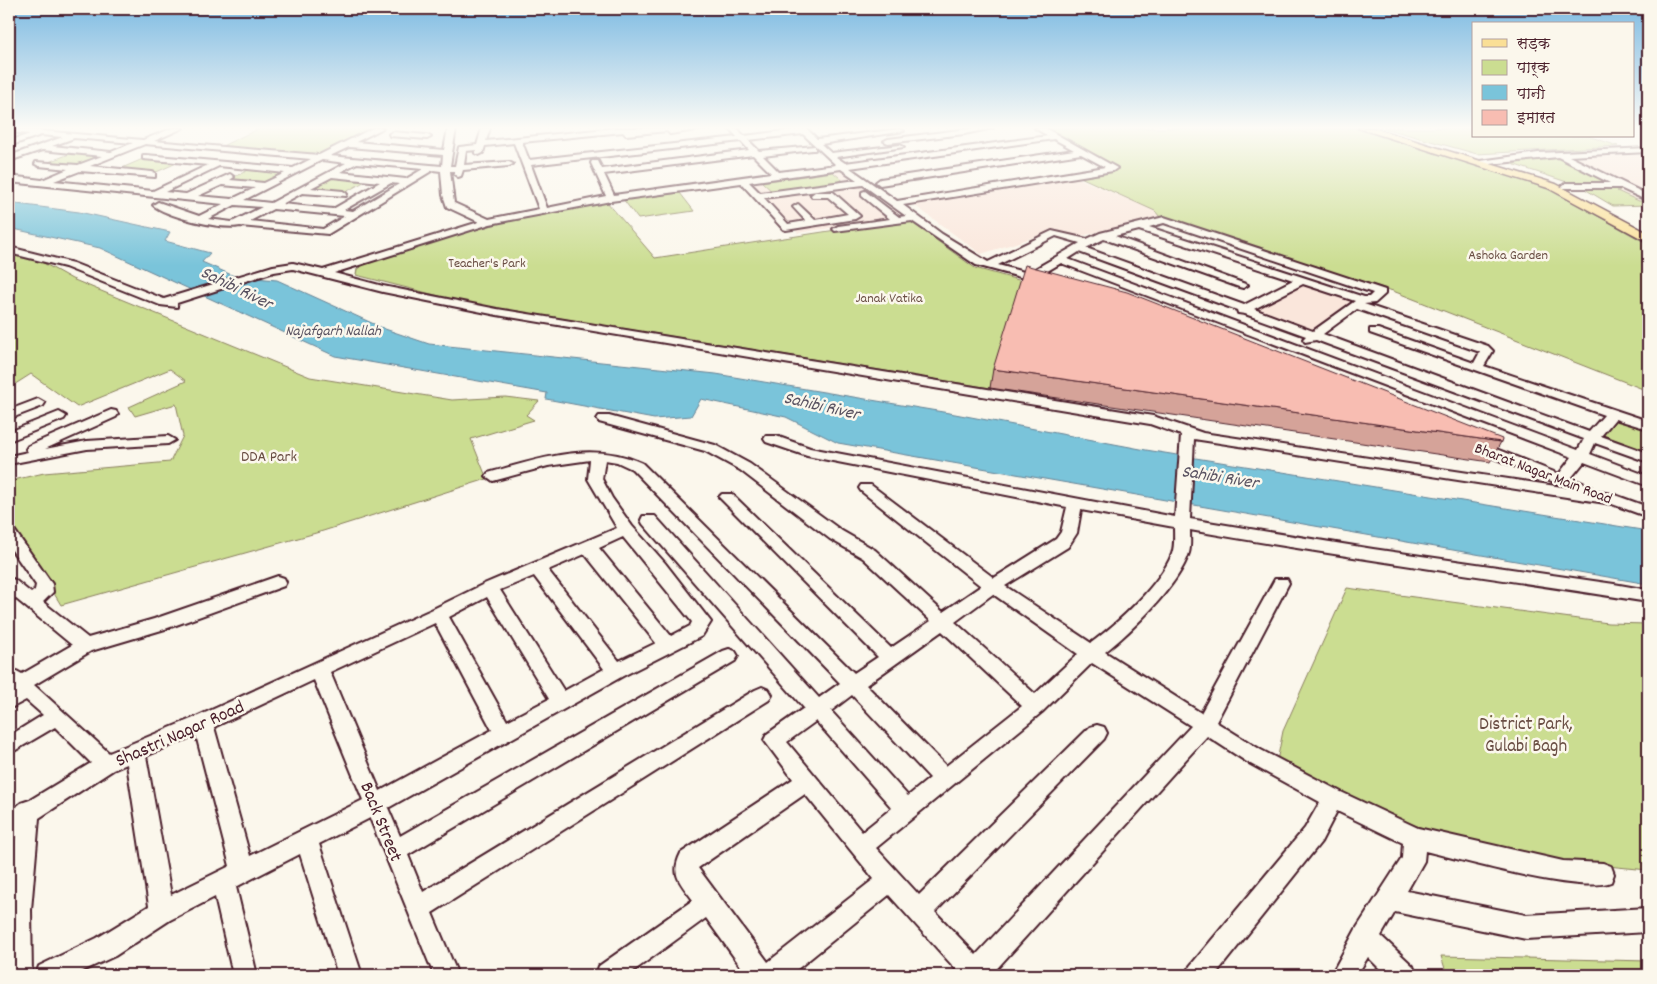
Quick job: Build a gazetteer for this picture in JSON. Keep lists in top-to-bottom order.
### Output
{
  "streets": {
    "street": ["Bharat Nagar Main Road", "Shastri Nagar Road", "Back Street"]
  },
  "crossings": [
    ["Shastri Nagar Road", "Back Street"]
  ],
  "water": ["Sahibi River", "Najafgarh Nallah"],
  "parks": [
    "Ashoka Garden",
    "Teacher's Park",
    "Janak Vatika",
    "DDA Park",
    "District Park, Gulabi Bagh"
  ],
  "legend": [
    "सड़क",
    "पार्क",
    "पानी",
    "इमारत"
  ]
}
